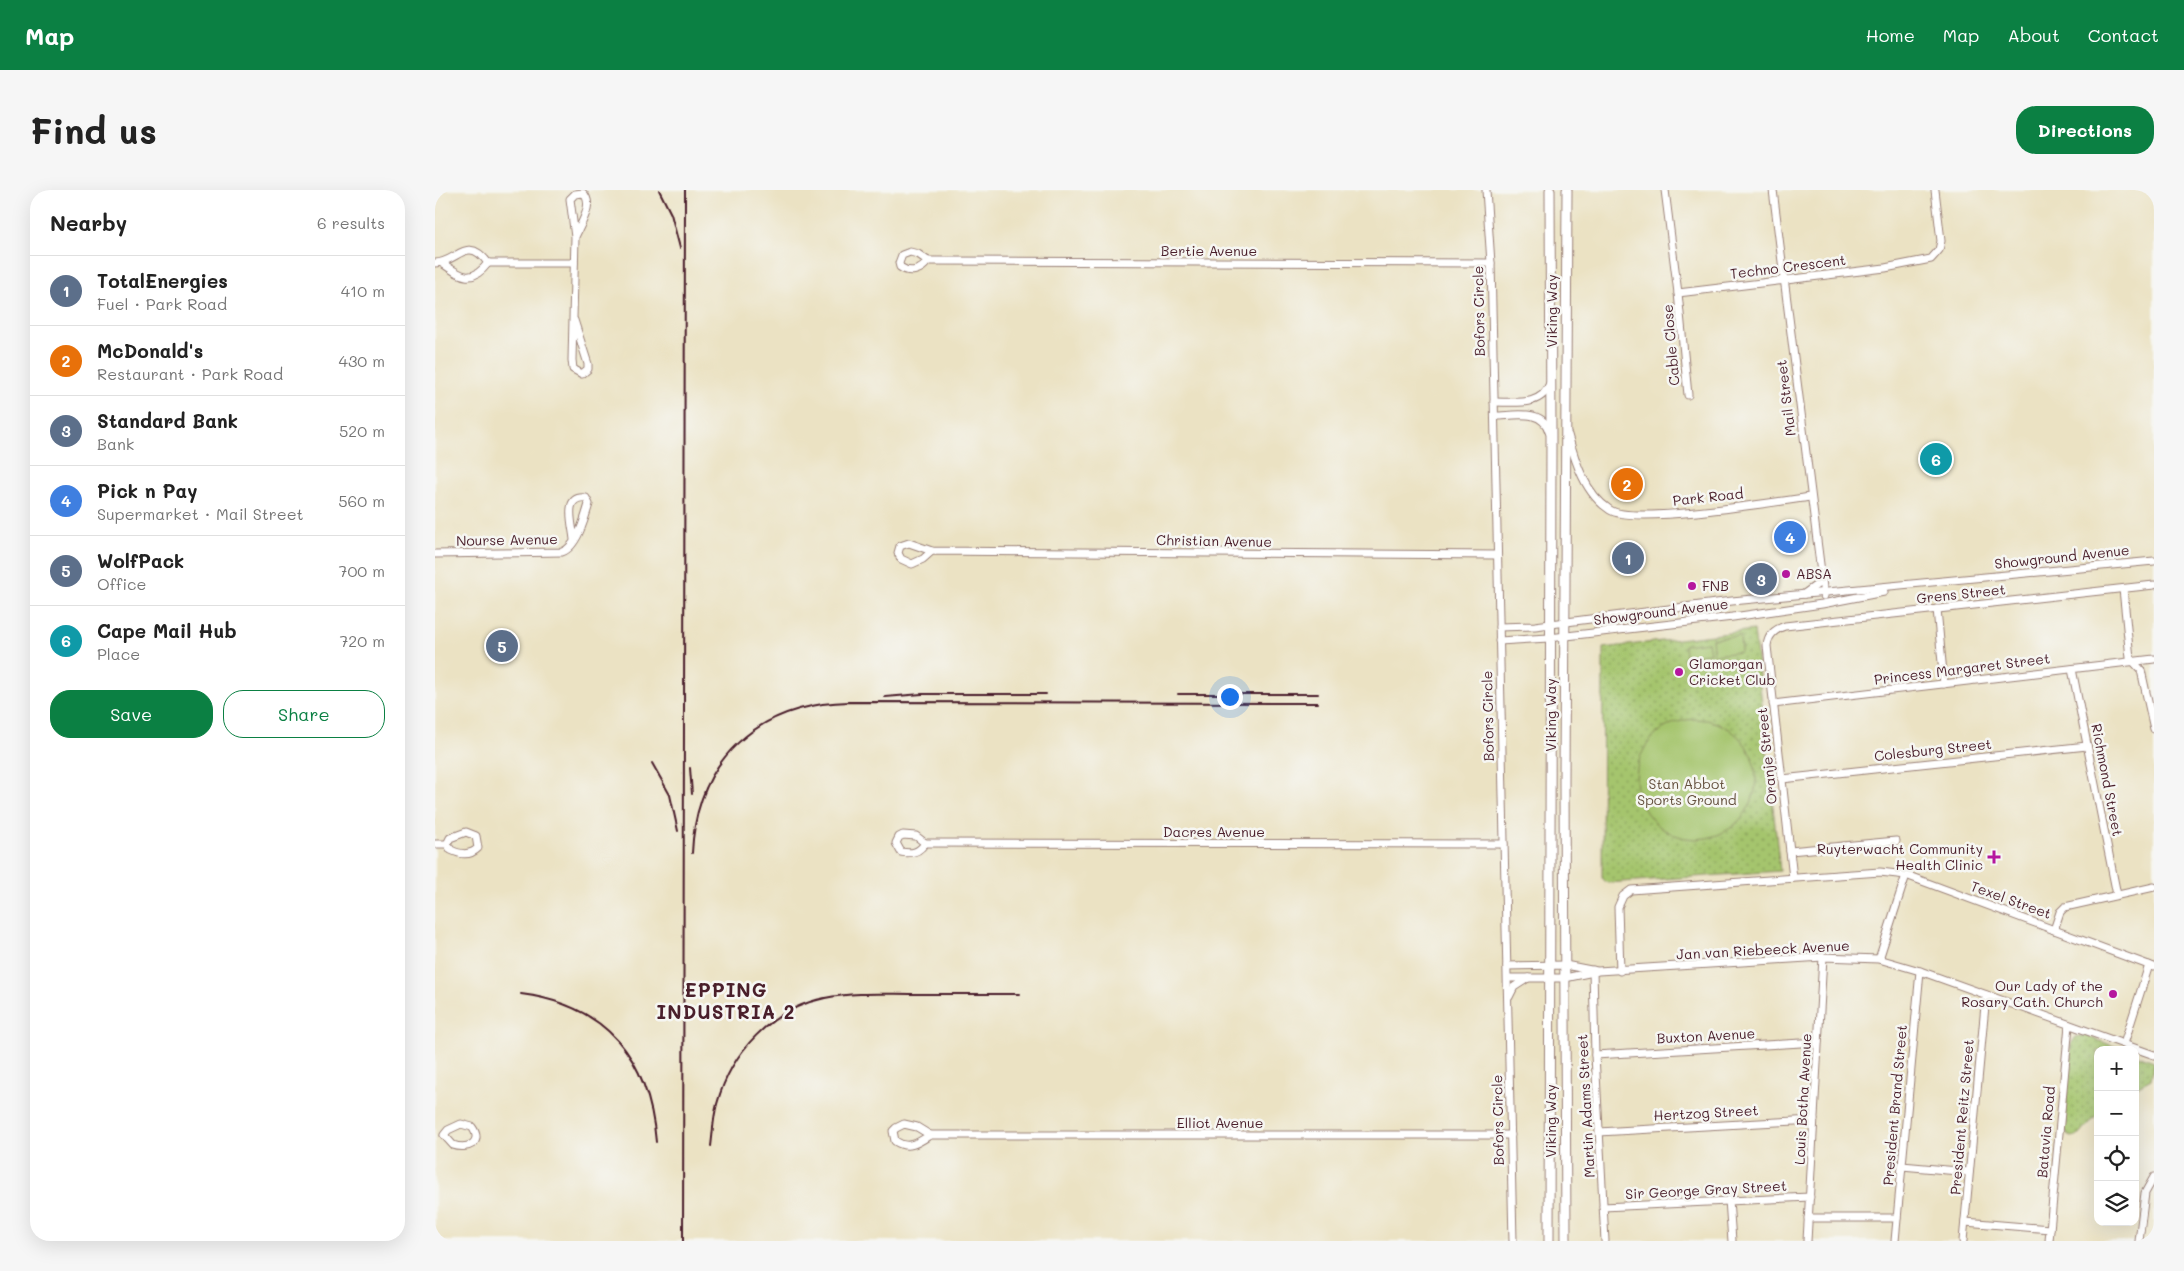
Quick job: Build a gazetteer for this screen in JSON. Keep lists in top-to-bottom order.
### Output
{
  "streets": {
    "main road": ["Viking Way"],
    "street": [
      "Bertie Avenue",
      "Techno Crescent",
      "Bofors Circle",
      "Cable Close",
      "Mail Street",
      "Park Road",
      "Nourse Avenue",
      "Christian Avenue",
      "Showground Avenue",
      "Grens Street",
      "Princess Margaret Street",
      "Colesburg Street",
      "Oranje Street",
      "Richmond Street",
      "Dacres Avenue",
      "Texel Street",
      "Jan van Riebeeck Avenue",
      "Buxton Avenue",
      "Louis Botha Avenue",
      "President Brand Street",
      "Martin Adams Street",
      "Hertzog Street",
      "President Reitz Street",
      "Elliot Avenue",
      "Batavia Road",
      "Sir George Gray Street"
    ]
  },
  "crossings": [
    ["Bertie Avenue", "Bofors Circle"],
    ["Techno Crescent", "Cable Close"],
    ["Techno Crescent", "Mail Street"],
    ["Bofors Circle", "Christian Avenue"],
    ["Bofors Circle", "Showground Avenue"],
    ["Bofors Circle", "Dacres Avenue"],
    ["Bofors Circle", "Jan van Riebeeck Avenue"],
    ["Bofors Circle", "Elliot Avenue"],
    ["Viking Way", "Park Road"],
    ["Viking Way", "Showground Avenue"],
    ["Viking Way", "Jan van Riebeeck Avenue"],
    ["Mail Street", "Park Road"],
    ["Mail Street", "Showground Avenue"],
    ["Grens Street", "Oranje Street"],
    ["Princess Margaret Street", "Oranje Street"],
    ["Princess Margaret Street", "Richmond Street"],
    ["Colesburg Street", "Oranje Street"],
    ["Colesburg Street", "Richmond Street"],
    ["Oranje Street", "Texel Street"],
    ["Texel Street", "Jan van Riebeeck Avenue"],
    ["Jan van Riebeeck Avenue", "Louis Botha Avenue"],
    ["Jan van Riebeeck Avenue", "President Brand Street"],
    ["Jan van Riebeeck Avenue", "Martin Adams Street"],
    ["Jan van Riebeeck Avenue", "President Reitz Street"],
    ["Jan van Riebeeck Avenue", "Batavia Road"],
    ["Buxton Avenue", "Louis Botha Avenue"],
    ["Buxton Avenue", "Martin Adams Street"],
    ["Louis Botha Avenue", "Hertzog Street"],
    ["Louis Botha Avenue", "Sir George Gray Street"],
    ["Martin Adams Street", "Hertzog Street"],
    ["Martin Adams Street", "Sir George Gray Street"]
  ],
  "districts": ["EPPING INDUSTRIA 2"],
  "parks": ["Stan Abbot Sports Ground"],
  "places": {
    "other": [
      "ABSA",
      "FNB",
      "Glamorgan Cricket Club",
      "Our Lady of the Rosary Cath. Church"
    ],
    "health": ["Ruyterwacht Community Health Clinic"]
  },
  "page": {
    "header": "Map",
    "nav": [
      "Home",
      "Map",
      "About",
      "Contact"
    ],
    "buttons": [
      "Directions",
      ["Save", "Share"]
    ],
    "title": "Find us",
    "heading": ["Nearby", "6 results"],
    "list": [
      {
        "mark": "1",
        "name": "TotalEnergies",
        "note": "Fuel · Park Road",
        "value": "410 m"
      },
      {
        "mark": "2",
        "name": "McDonald's",
        "note": "Restaurant · Park Road",
        "value": "430 m"
      },
      {
        "mark": "3",
        "name": "Standard Bank",
        "note": "Bank",
        "value": "520 m"
      },
      {
        "mark": "4",
        "name": "Pick n Pay",
        "note": "Supermarket · Mail Street",
        "value": "560 m"
      },
      {
        "mark": "5",
        "name": "WolfPack",
        "note": "Office",
        "value": "700 m"
      },
      {
        "mark": "6",
        "name": "Cape Mail Hub",
        "note": "Place",
        "value": "720 m"
      }
    ],
    "pins": [
      "6",
      "2",
      "4",
      "1",
      "3",
      "5"
    ],
    "map_buttons": ["+", "−"]
  }
}
